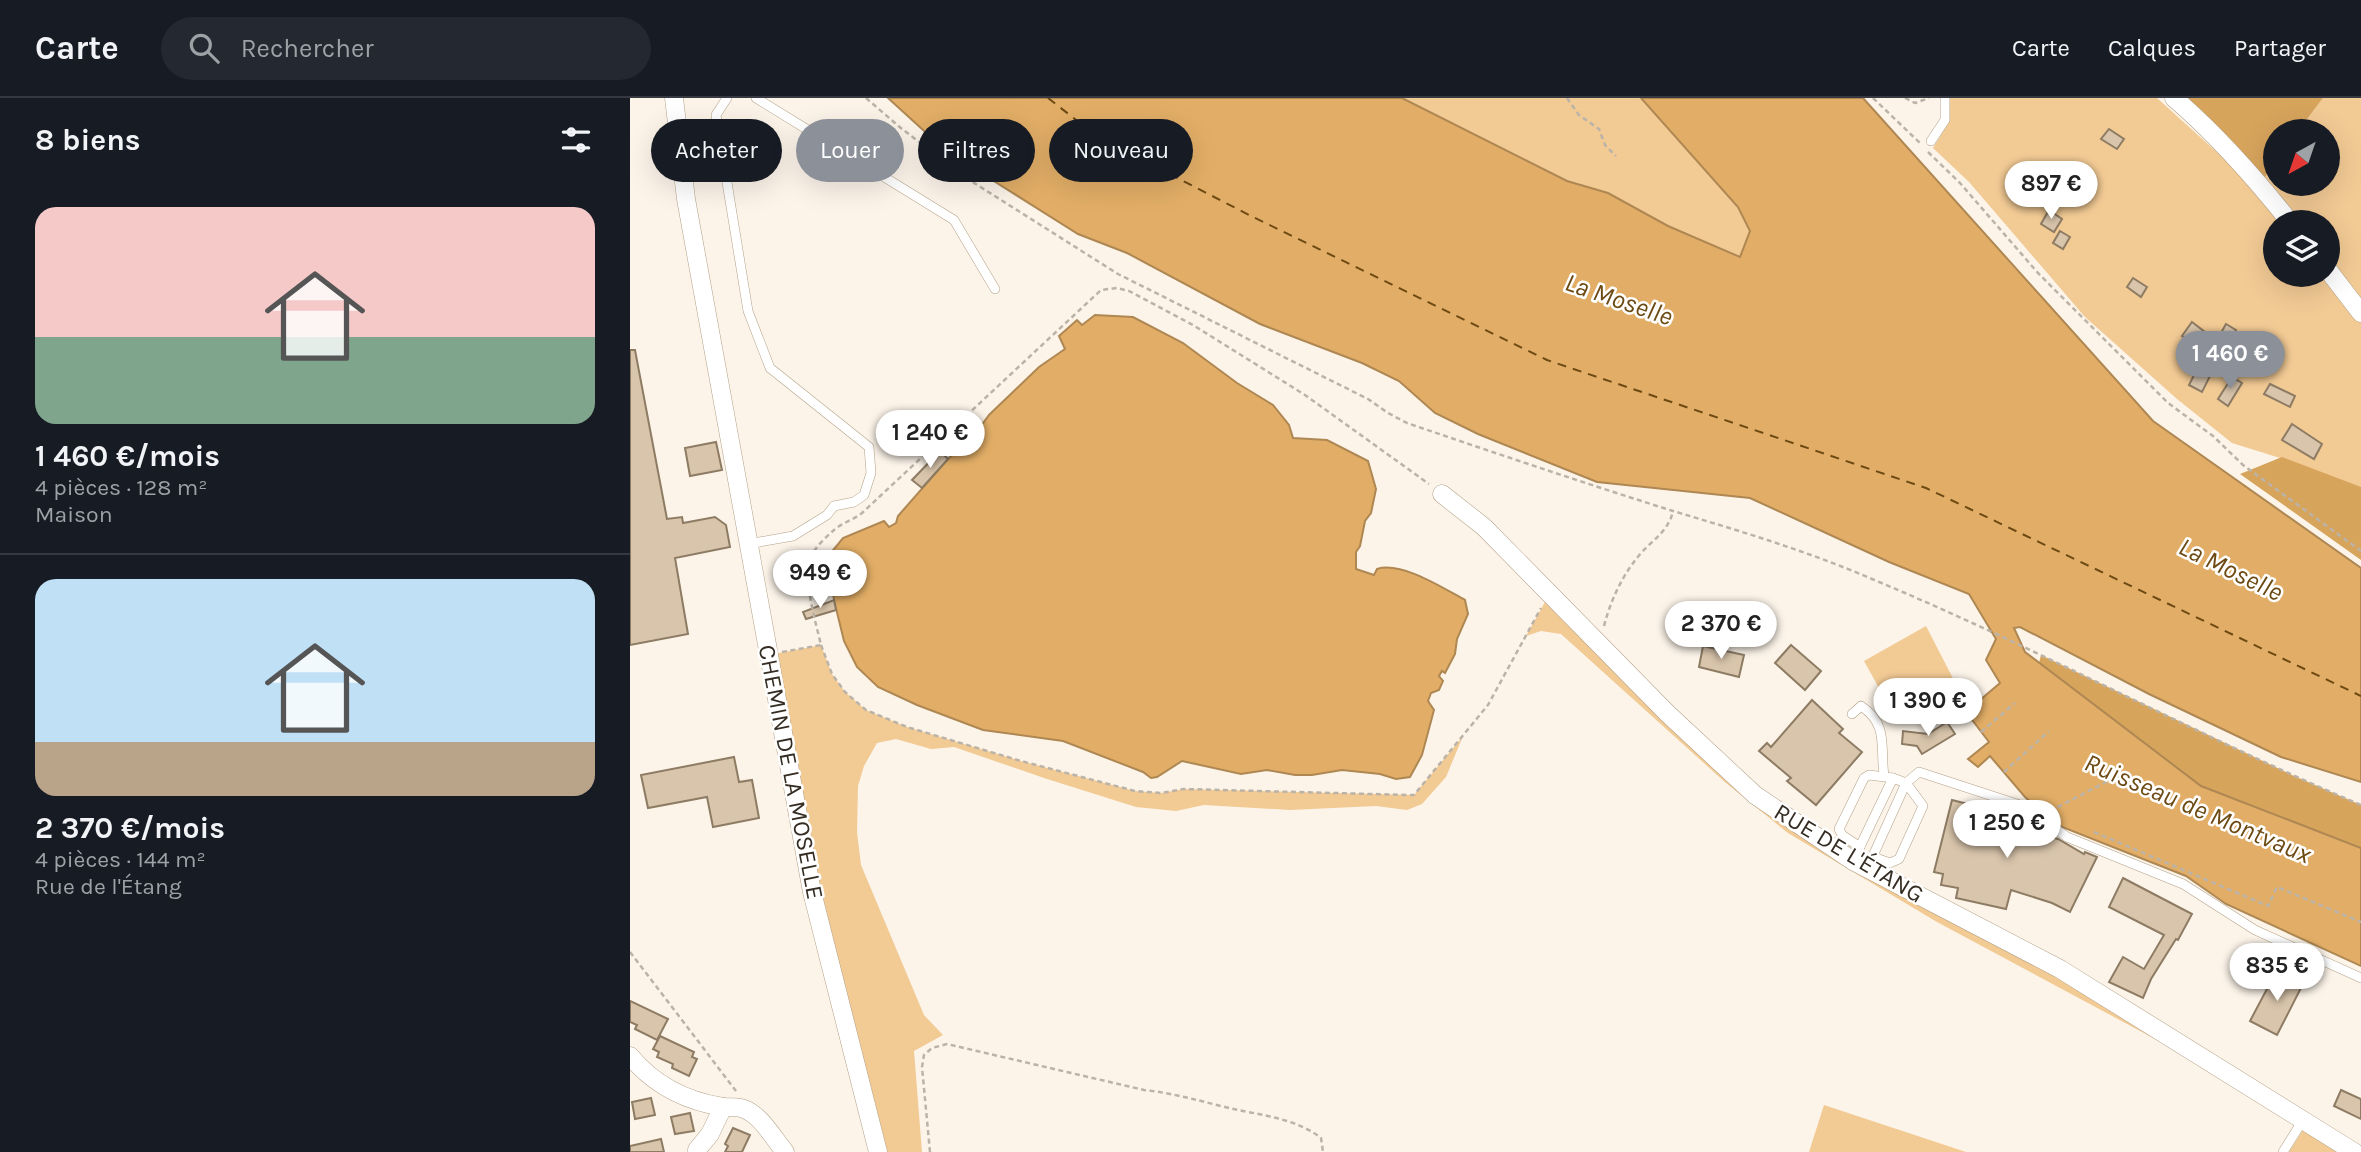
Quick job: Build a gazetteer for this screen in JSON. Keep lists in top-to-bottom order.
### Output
{
  "streets": {
    "street": ["CHEMIN DE LA MOSELLE", "RUE DE L'ÉTANG"]
  },
  "water": ["La Moselle", "Ruisseau de Montvaux"],
  "north": "bottom left",
  "page": {
    "header": "Carte",
    "search": "Rechercher",
    "nav": ["Carte", "Calques", "Partager"],
    "heading": "8 biens",
    "chip": [
      "Acheter",
      "Louer",
      "Filtres",
      "Nouveau"
    ],
    "price": [
      "897 €",
      "1 460 €",
      "1 240 €",
      "949 €",
      "2 370 €",
      "1 390 €",
      "1 250 €",
      "835 €"
    ],
    "list": [
      {
        "name": "1 460 €/mois",
        "note": "4 pièces · 128 m² · Maison"
      },
      {
        "name": "2 370 €/mois",
        "note": "4 pièces · 144 m² · Rue de l'Étang"
      }
    ]
  }
}
